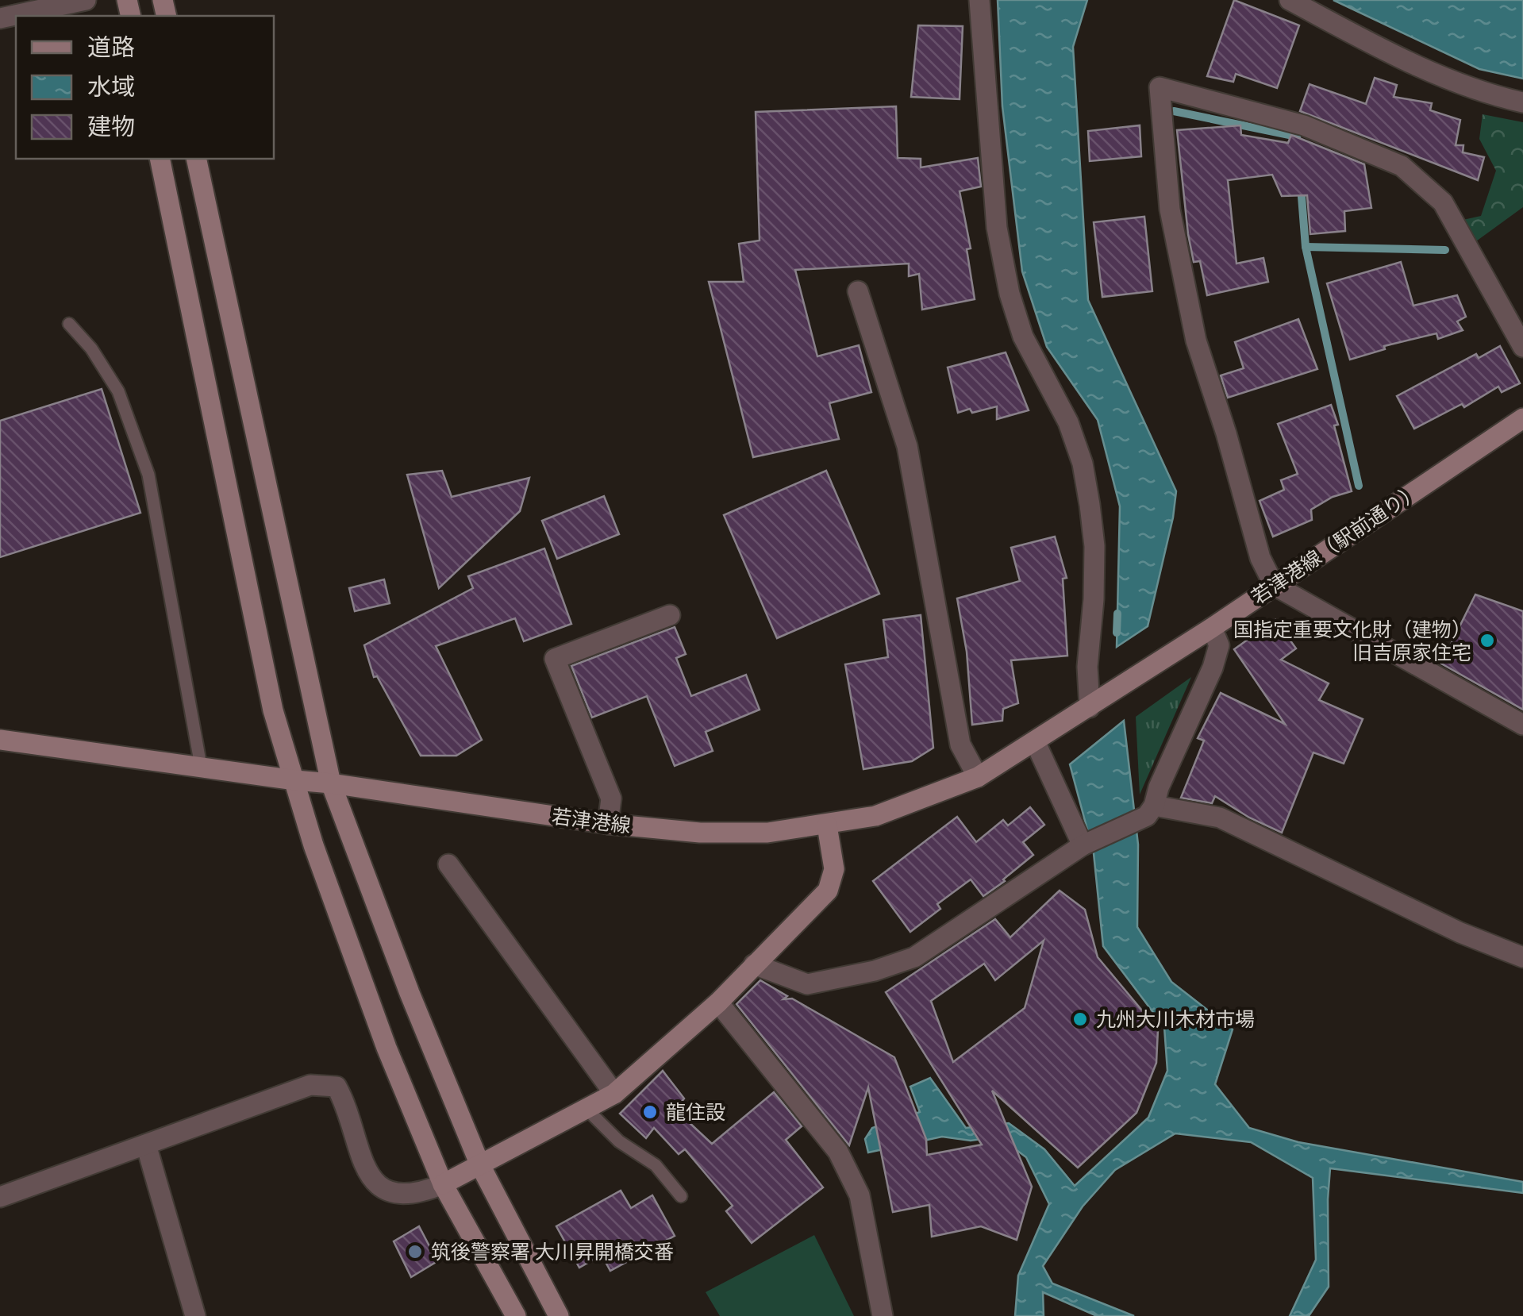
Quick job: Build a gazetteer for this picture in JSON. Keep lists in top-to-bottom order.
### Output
{
  "streets": {
    "street": ["若津港線（駅前通り）", "若津港線"]
  },
  "crossings": [
    ["若津港線（駅前通り）", "若津港線"]
  ],
  "places": [
    "国指定重要文化財（建物） 旧吉原家住宅",
    "九州大川木材市場",
    "龍住設",
    "筑後警察署 大川昇開橋交番"
  ],
  "legend": ["道路", "水域", "建物"]
}
